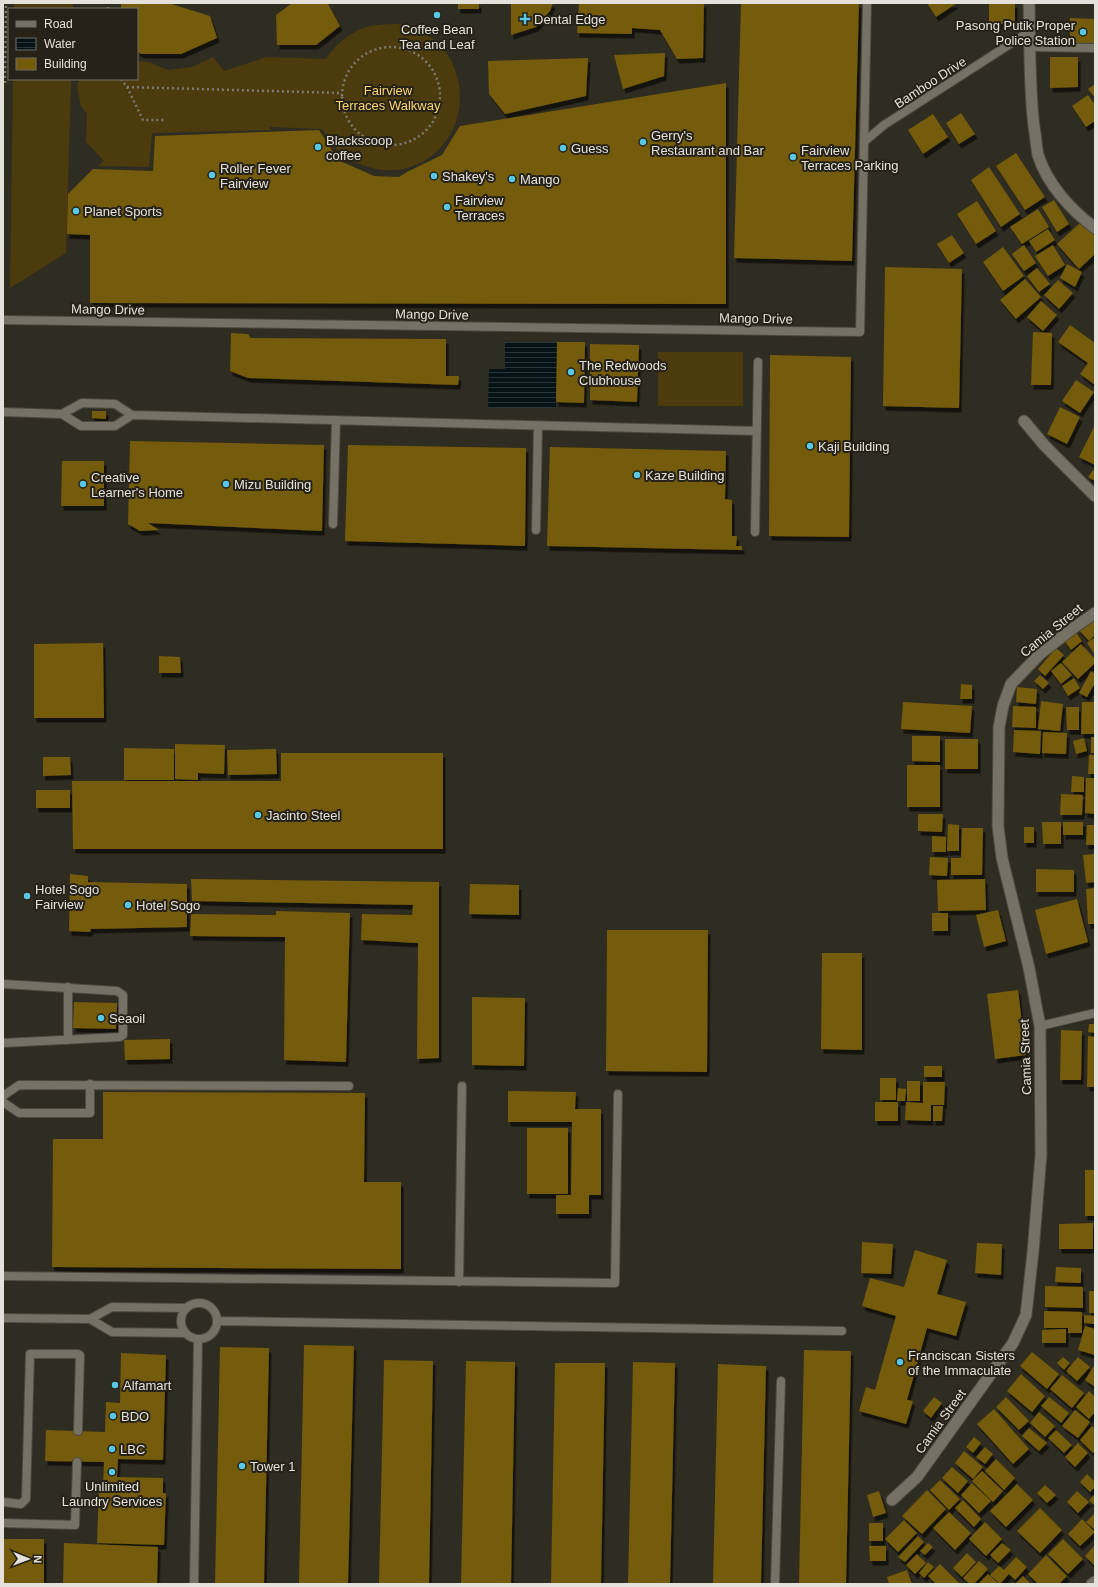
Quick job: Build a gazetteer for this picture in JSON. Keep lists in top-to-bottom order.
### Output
{
  "streets": {
    "street": ["Camia Street"],
    "lane": ["Bamboo Drive", "Mango Drive"]
  },
  "crossings": [
    ["Bamboo Drive", "Mango Drive"]
  ],
  "parks": ["Fairview Terraces Walkway"],
  "places": {
    "other": [
      "Coffee Bean Tea and Leaf",
      "Pasong Putik Proper Police Station",
      "Gerry's Restaurant and Bar",
      "Blackscoop coffee",
      "Guess",
      "Fairview Terraces Parking",
      "Roller Fever Fairview",
      "Shakey's",
      "Mango",
      "Fairview Terraces",
      "Planet Sports",
      "The Redwoods Clubhouse",
      "Kaji Building",
      "Kaze Building",
      "Creative Learner's Home",
      "Mizu Building",
      "Jacinto Steel",
      "Hotel Sogo Fairview",
      "Hotel Sogo",
      "Seaoil",
      "Franciscan Sisters of the Immaculate",
      "Alfamart",
      "BDO",
      "LBC",
      "Tower 1",
      "Unlimited Laundry Services"
    ],
    "health": ["Dental Edge"]
  },
  "legend": ["Road", "Water", "Building"],
  "north": "right"
}
